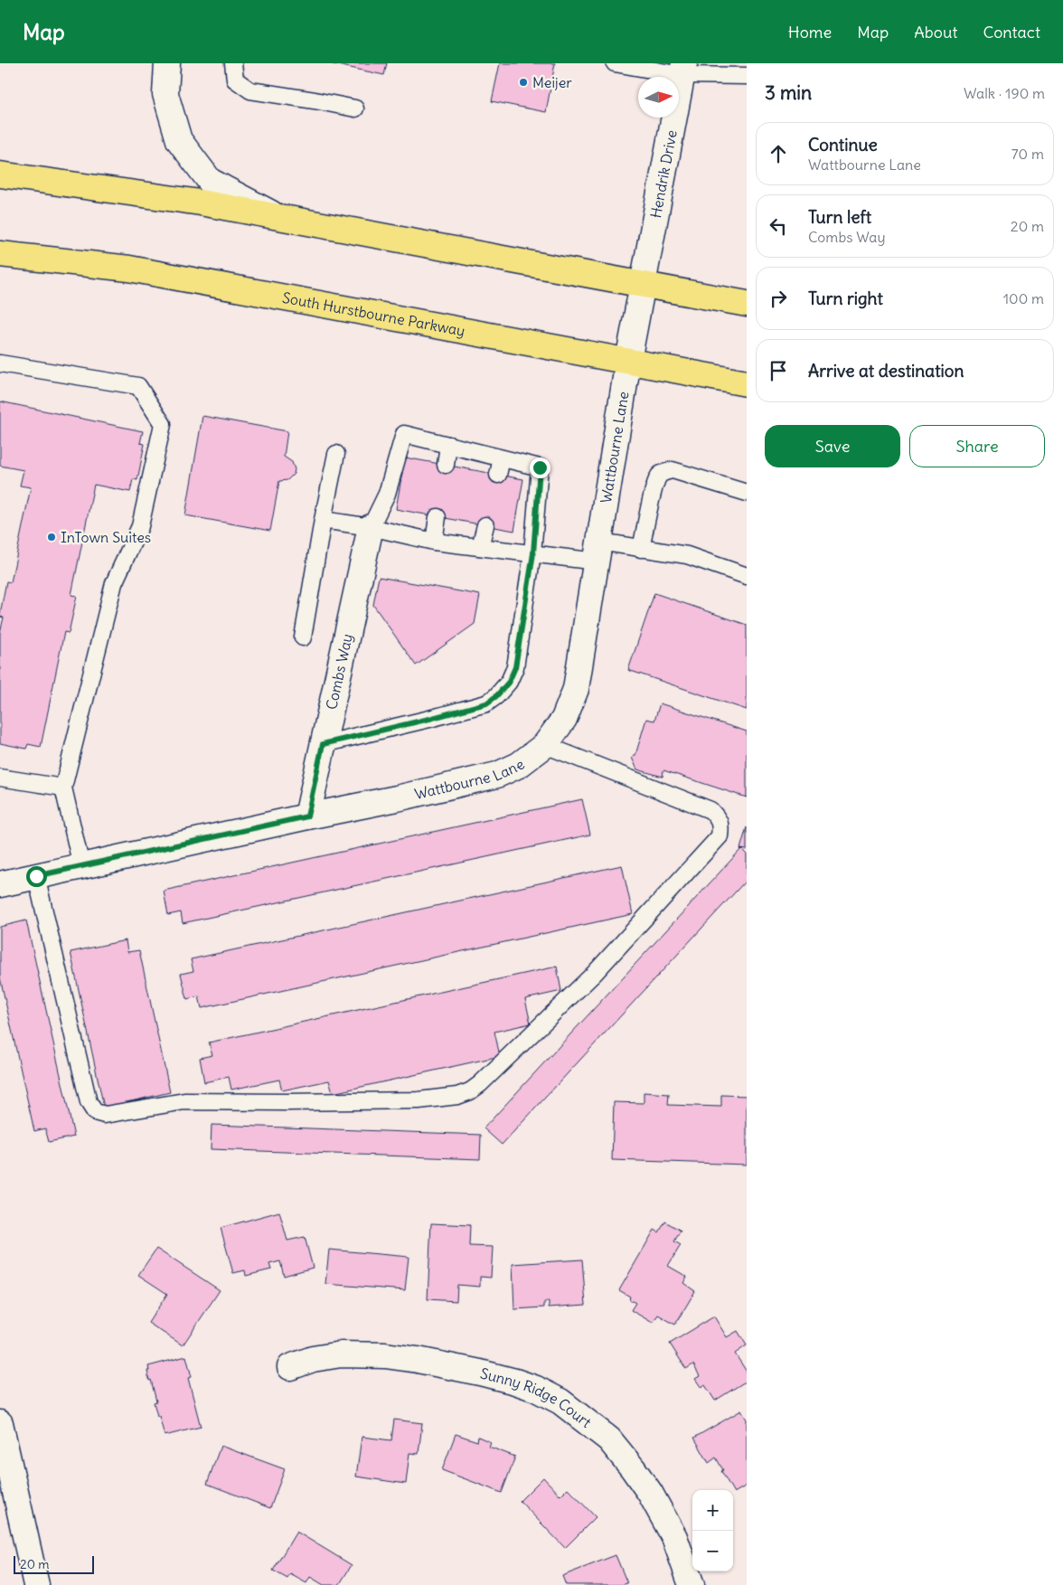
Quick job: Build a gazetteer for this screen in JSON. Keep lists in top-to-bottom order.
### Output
{
  "streets": {
    "main road": ["South Hurstbourne Parkway"],
    "street": [
      "Hendrik Drive",
      "Wattbourne Lane",
      "Combs Way",
      "Sunny Ridge Court"
    ]
  },
  "crossings": [
    ["Hendrik Drive", "South Hurstbourne Parkway"],
    ["Hendrik Drive", "Wattbourne Lane"],
    ["South Hurstbourne Parkway", "Wattbourne Lane"],
    ["Wattbourne Lane", "Combs Way"]
  ],
  "places": ["Meijer", "InTown Suites"],
  "scale_bar": "20 m",
  "north": "right",
  "page": {
    "header": "Map",
    "nav": [
      "Home",
      "Map",
      "About",
      "Contact"
    ],
    "heading": ["3 min", "Walk · 190 m"],
    "list": [
      ["Continue", "Wattbourne Lane", "70 m"],
      ["Turn left", "Combs Way", "20 m"],
      ["Turn right", "100 m"],
      "Arrive at destination"
    ],
    "buttons": ["Save", "Share"],
    "map_buttons": ["+", "−"],
    "scale": "20 m"
  }
}
